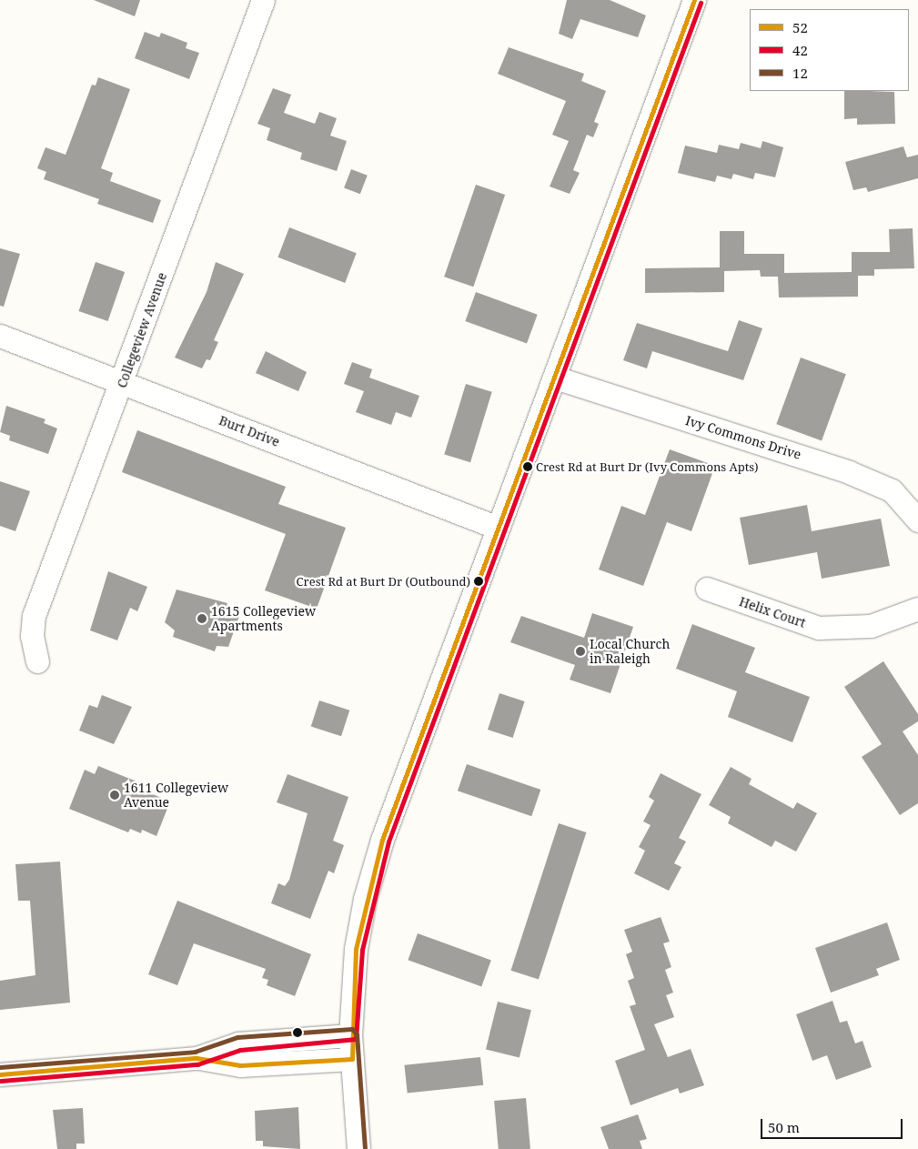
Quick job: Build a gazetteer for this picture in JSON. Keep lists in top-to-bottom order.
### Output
{
  "streets": {
    "street": [
      "Collegeview Avenue",
      "Burt Drive",
      "Ivy Commons Drive",
      "Helix Court"
    ]
  },
  "crossings": [
    ["Collegeview Avenue", "Burt Drive"]
  ],
  "places": [
    "Crest Rd at Burt Dr (Ivy Commons Apts)",
    "Crest Rd at Burt Dr (Outbound)",
    "1615 Collegeview Apartments",
    "Local Church in Raleigh",
    "1611 Collegeview Avenue"
  ],
  "lines": ["transit line 52", "transit line 42", "transit line 12"],
  "legend": ["52", "42", "12"],
  "scale_bar": "50 m"
}
